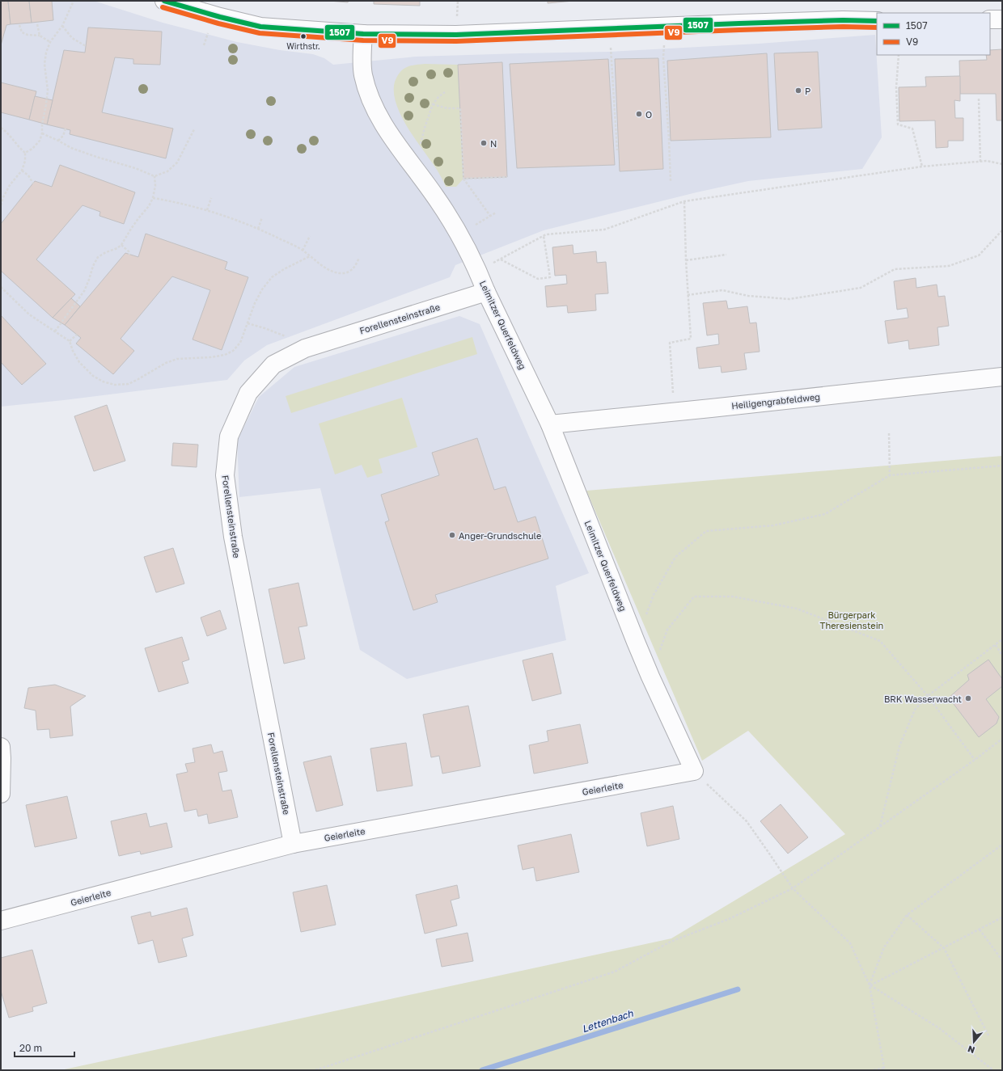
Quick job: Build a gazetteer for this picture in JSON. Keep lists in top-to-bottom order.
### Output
{
  "streets": {
    "street": [
      "Forellensteinstraße",
      "Leimitzer Querfeldweg",
      "Heiligengrabfeldweg",
      "Geierleite"
    ]
  },
  "crossings": [
    ["Forellensteinstraße", "Leimitzer Querfeldweg"],
    ["Forellensteinstraße", "Geierleite"],
    ["Leimitzer Querfeldweg", "Heiligengrabfeldweg"],
    ["Leimitzer Querfeldweg", "Geierleite"]
  ],
  "water": ["Lettenbach"],
  "parks": ["Bürgerpark Theresienstein"],
  "places": [
    "Wirthstr.",
    "P",
    "O",
    "N",
    "Anger-Grundschule",
    "BRK Wasserwacht"
  ],
  "lines": ["transit line 1507", "transit line V9"],
  "legend": ["1507", "V9"],
  "scale_bar": "20 m",
  "north": "bottom"
}
